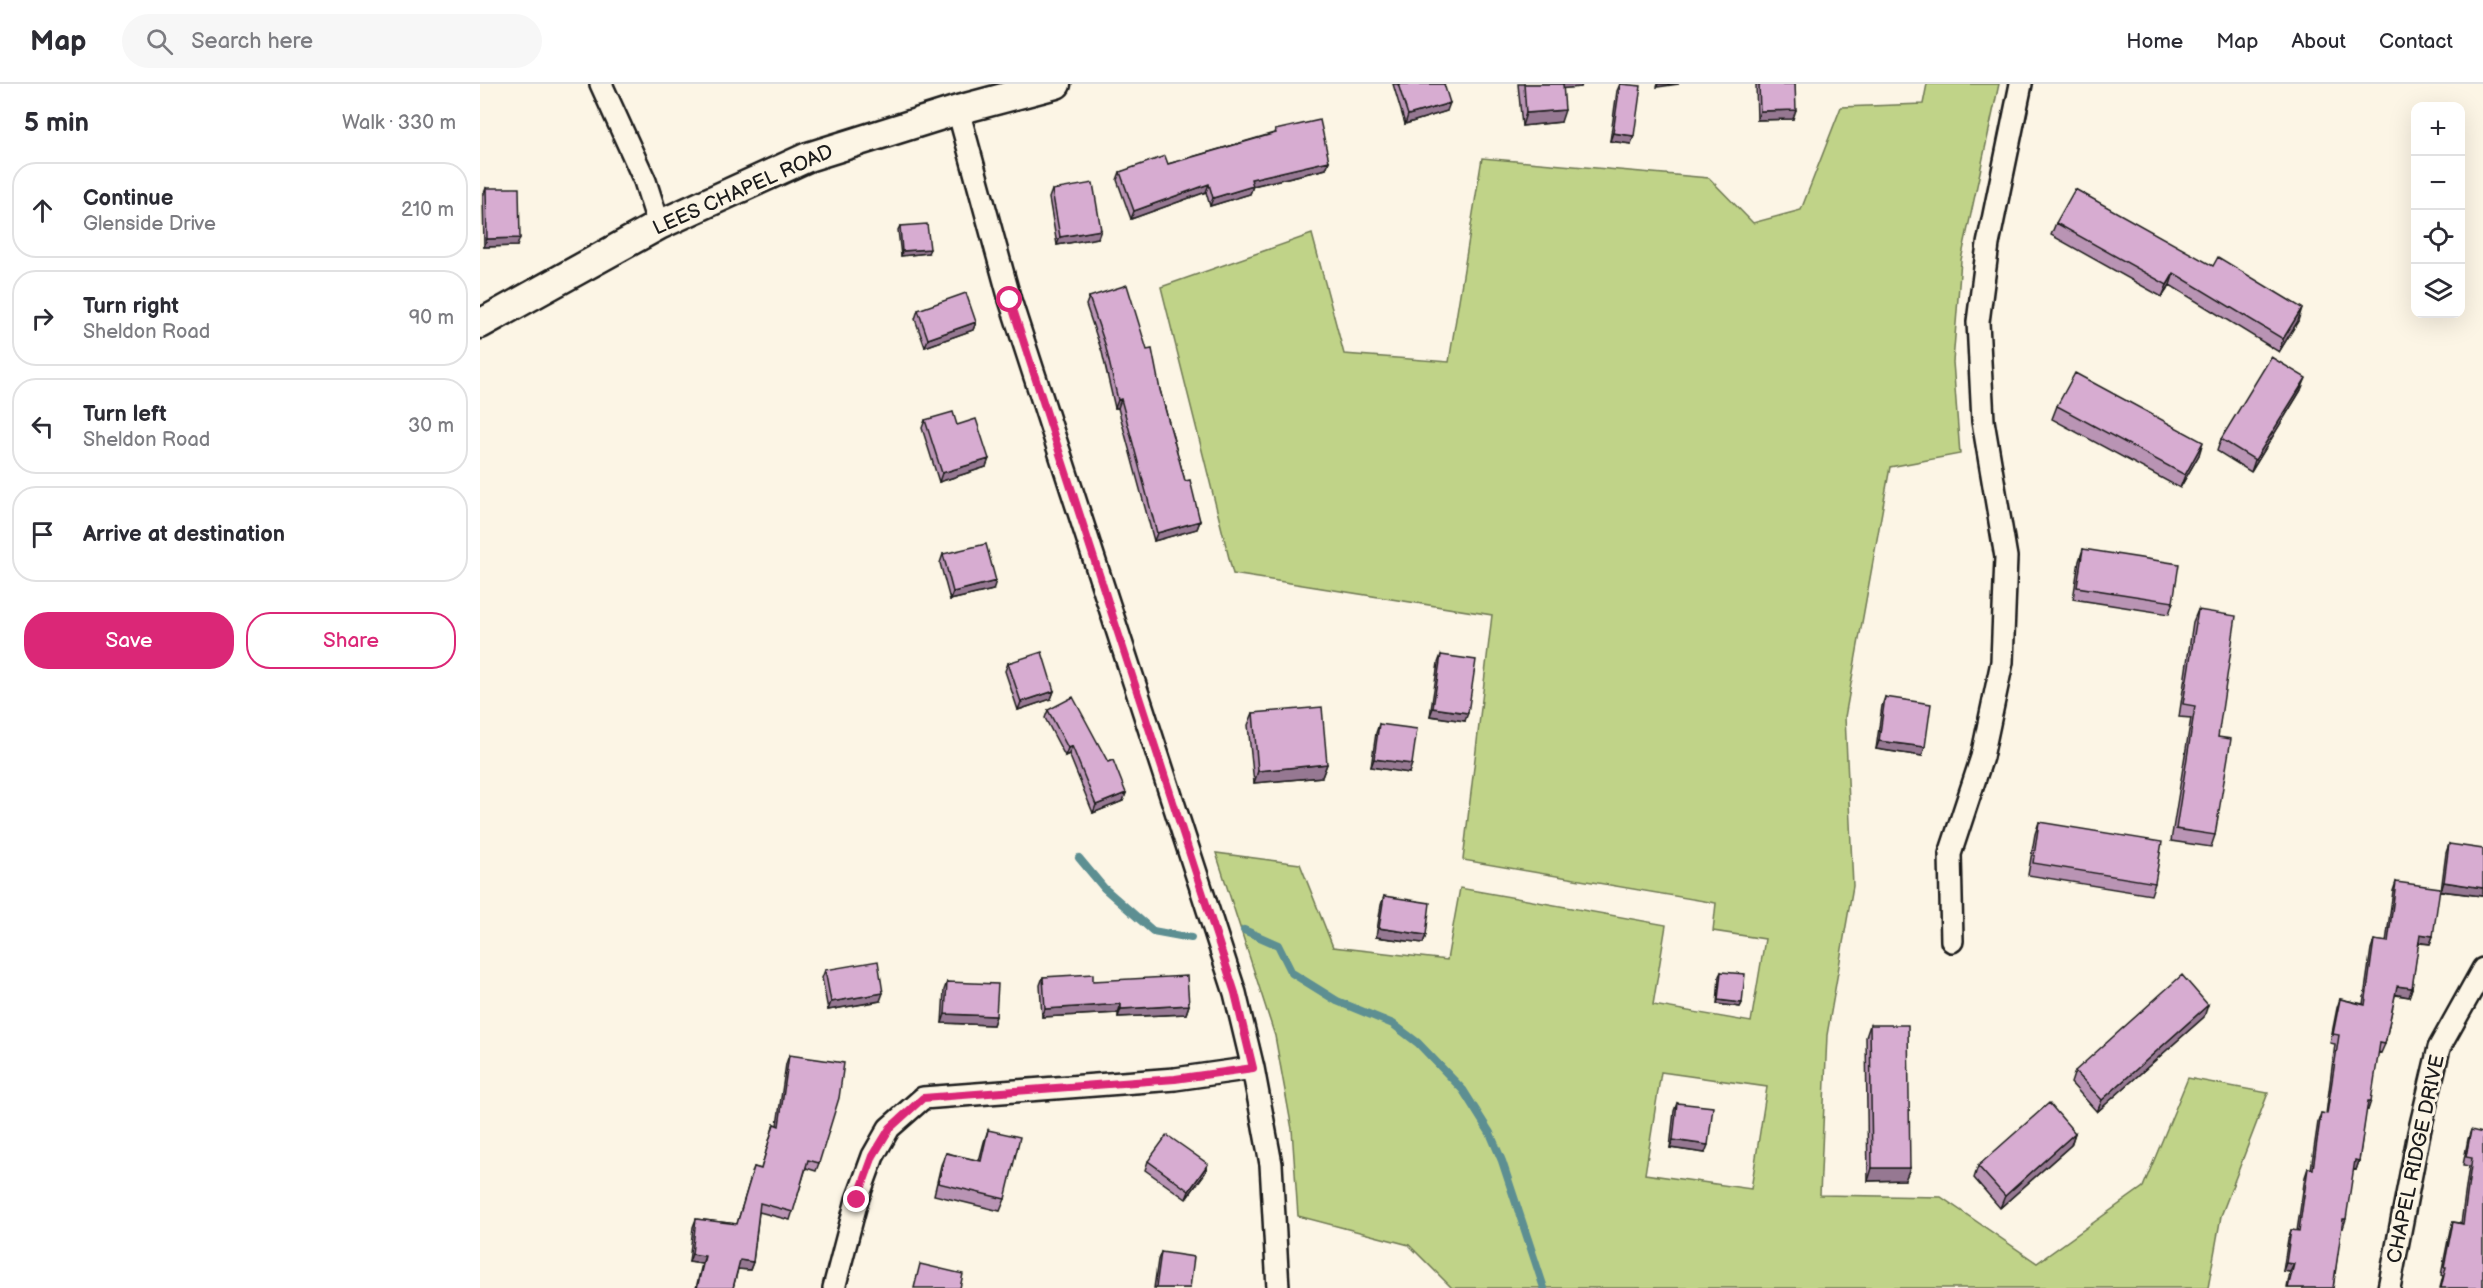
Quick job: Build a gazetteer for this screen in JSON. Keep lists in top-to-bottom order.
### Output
{
  "streets": {
    "main road": ["LEES CHAPEL ROAD"],
    "street": ["CHAPEL RIDGE DRIVE"]
  },
  "page": {
    "header": "Map",
    "search": "Search here",
    "nav": [
      "Home",
      "Map",
      "About",
      "Contact"
    ],
    "heading": ["5 min", "Walk · 330 m"],
    "map_buttons": ["+", "−"],
    "list": [
      ["Continue", "Glenside Drive", "210 m"],
      ["Turn right", "Sheldon Road", "90 m"],
      ["Turn left", "Sheldon Road", "30 m"],
      "Arrive at destination"
    ],
    "buttons": ["Save", "Share"]
  }
}
